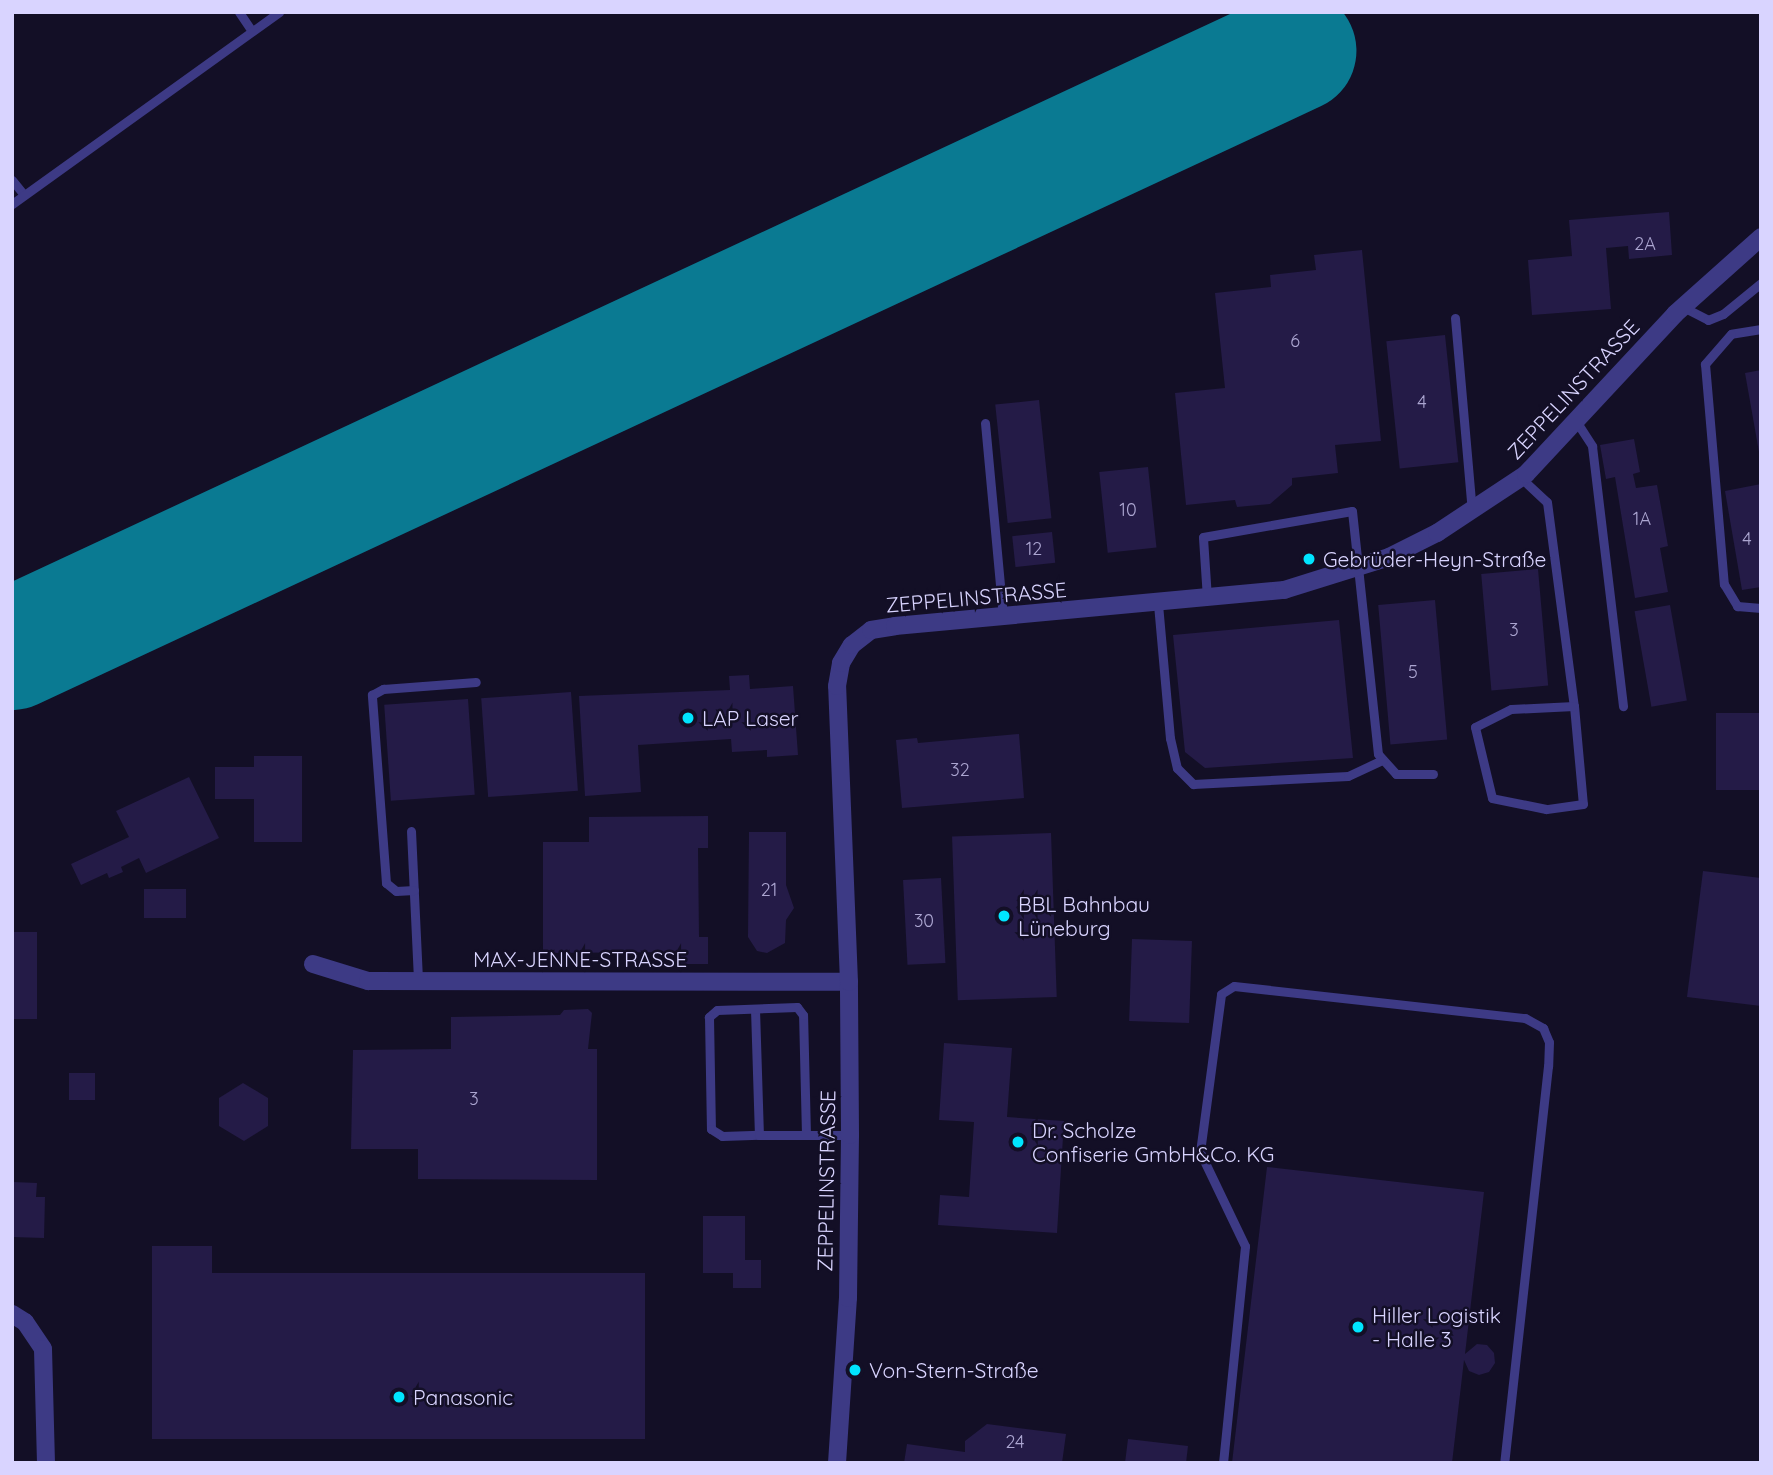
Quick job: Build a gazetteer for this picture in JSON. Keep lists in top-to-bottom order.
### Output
{
  "streets": {
    "street": ["ZEPPELINSTRASSE", "MAX-JENNE-STRASSE"]
  },
  "crossings": [
    ["ZEPPELINSTRASSE", "MAX-JENNE-STRASSE"]
  ],
  "places": [
    "Gebrüder-Heyn-Straße",
    "LAP Laser",
    "BBL Bahnbau Lüneburg",
    "Dr. Scholze Confiserie GmbH&Co. KG",
    "Hiller Logistik - Halle 3",
    "Von-Stern-Straße",
    "Panasonic"
  ],
  "house_numbers": [
    "2A",
    "6",
    "4",
    "10",
    "1A",
    "4",
    "12",
    "3",
    "5",
    "32",
    "21",
    "30",
    "3",
    "24"
  ]
}
